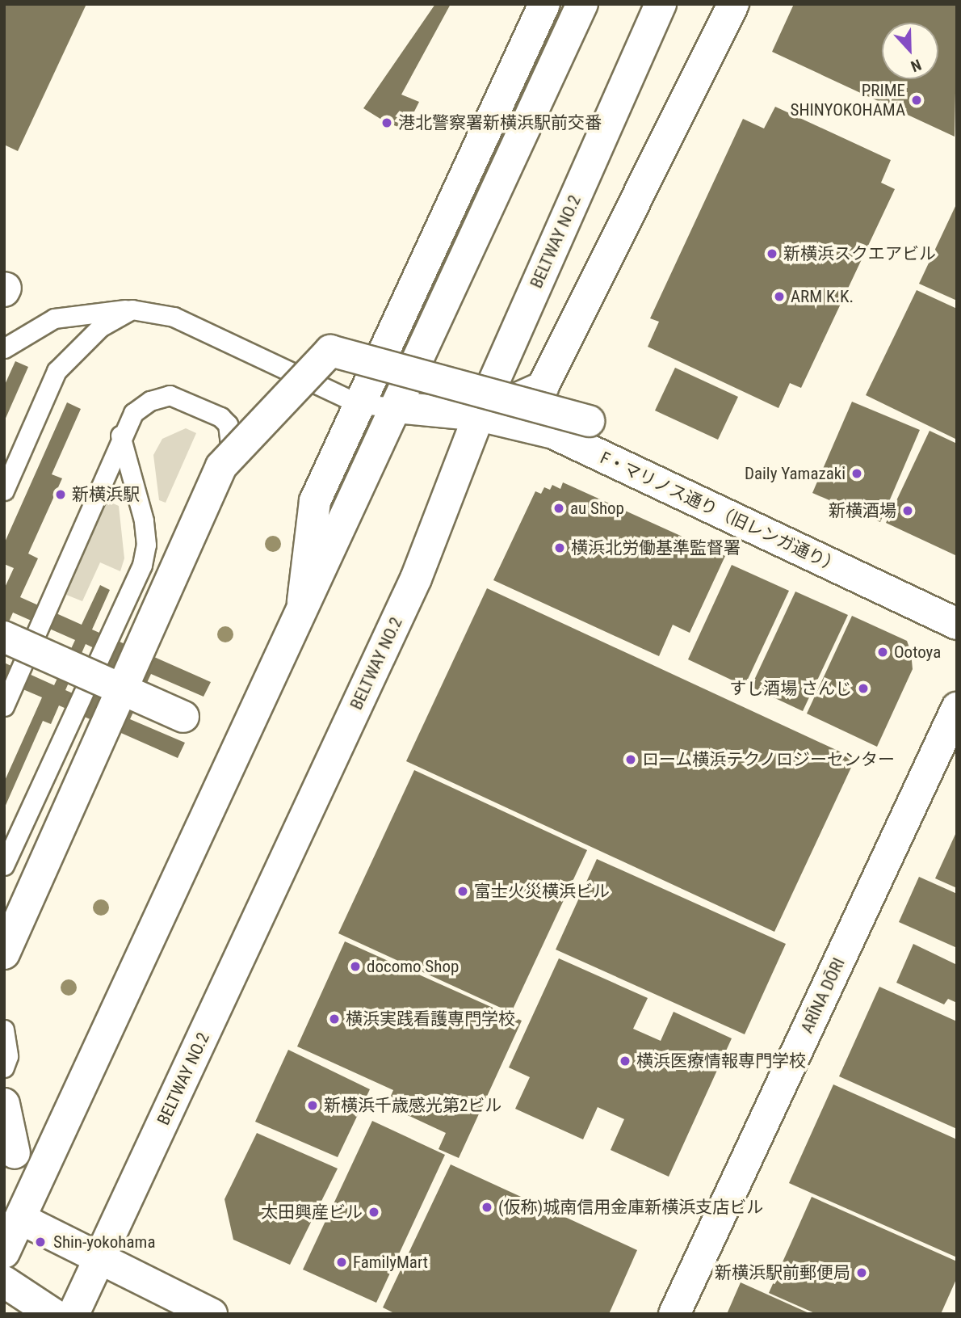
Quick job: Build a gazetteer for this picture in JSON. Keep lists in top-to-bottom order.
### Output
{
  "streets": {
    "street": ["BELTWAY NO.2", "F・マリノス通り（旧レンガ通り）", "ARĪNA DŌRI"]
  },
  "crossings": [
    ["BELTWAY NO.2", "F・マリノス通り（旧レンガ通り）"]
  ],
  "places": [
    "PRIME SHINYOKOHAMA",
    "港北警察署新横浜駅前交番",
    "新横浜スクエアビル",
    "ARM K.K.",
    "Daily Yamazaki",
    "新横浜駅",
    "au Shop",
    "新横酒場",
    "横浜北労働基準監督署",
    "Ootoya",
    "すし酒場 さんじ",
    "ローム横浜テクノロジーセンター",
    "富士火災横浜ビル",
    "docomo Shop",
    "横浜実践看護専門学校",
    "横浜医療情報専門学校",
    "新横浜千歳感光第2ビル",
    "(仮称)城南信用金庫新横浜支店ビル",
    "太田興産ビル",
    "Shin-yokohama",
    "FamilyMart",
    "新横浜駅前郵便局"
  ],
  "north": "bottom"
}
